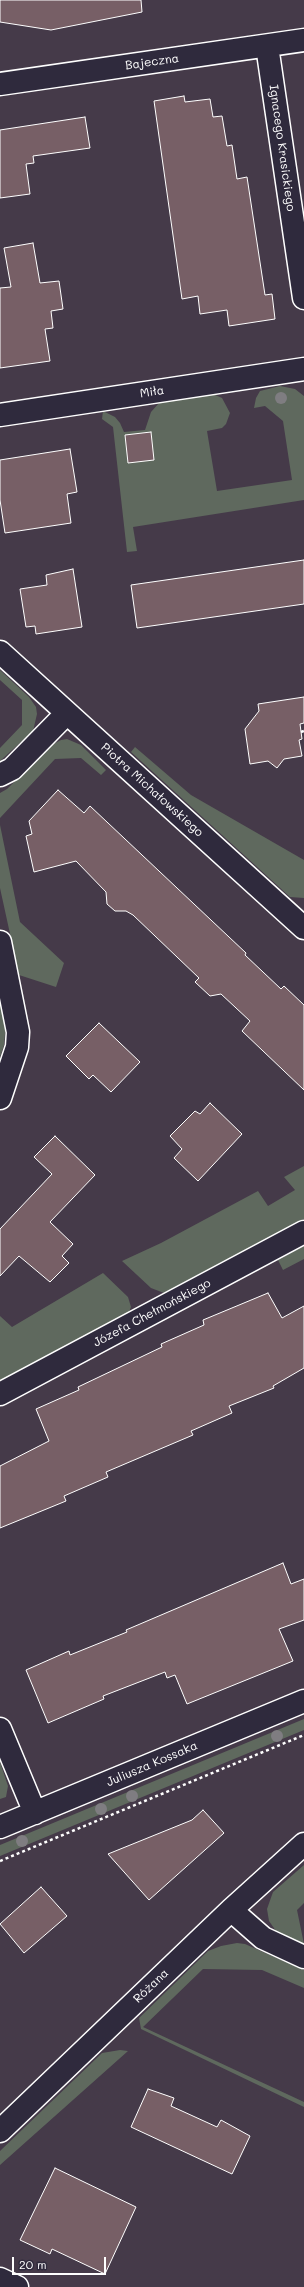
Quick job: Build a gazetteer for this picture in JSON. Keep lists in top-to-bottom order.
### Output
{
  "streets": {
    "street": [
      "Bajeczna",
      "Ignacego Krasickiego",
      "Miła",
      "Piotra Michałowskiego",
      "Józefa Chełmońskiego",
      "Juliusza Kossaka",
      "Różana"
    ]
  },
  "crossings": [
    ["Bajeczna", "Ignacego Krasickiego"]
  ],
  "scale_bar": "20 m"
}
